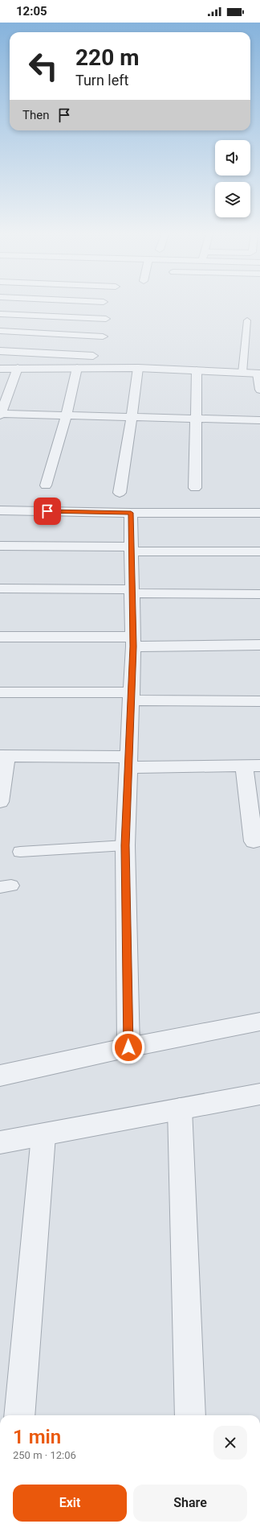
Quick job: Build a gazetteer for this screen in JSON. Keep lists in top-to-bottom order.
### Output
{
  "page": {
    "status": "12:05",
    "turn": ["220 m", "Turn left"],
    "then": "Then",
    "heading": ["1 min", "250 m · 12:06"],
    "buttons": ["Exit", "Share"]
  }
}
